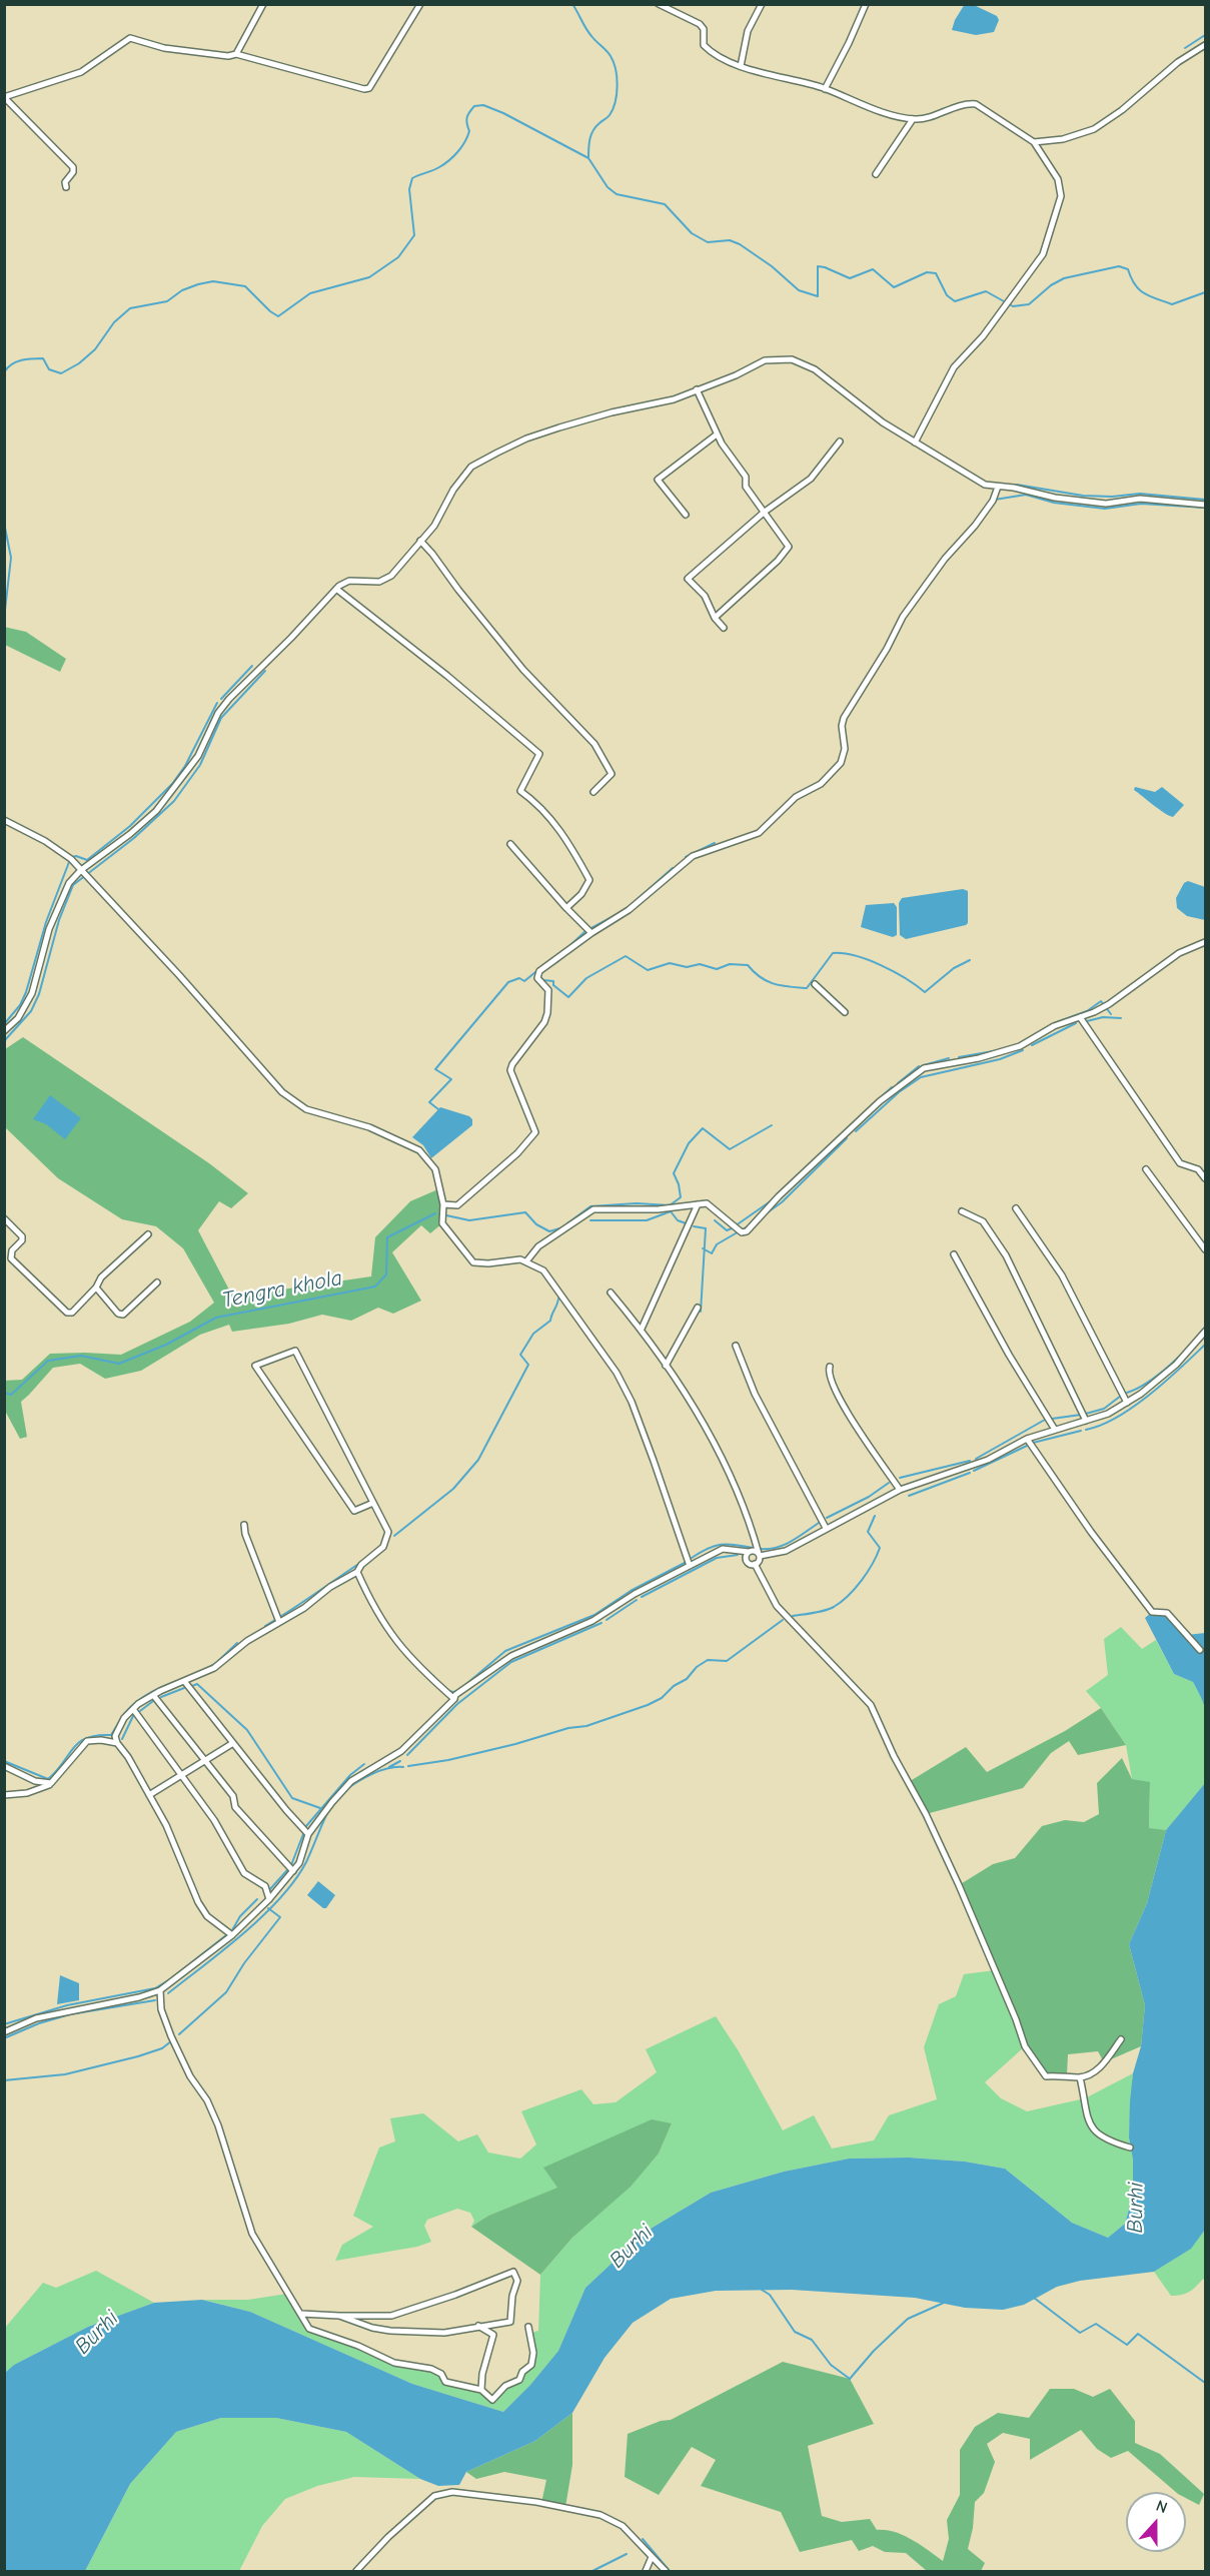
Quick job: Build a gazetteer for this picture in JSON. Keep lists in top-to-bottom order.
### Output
{
  "water": ["Tengra khola", "Burhi"],
  "north": "top"
}
